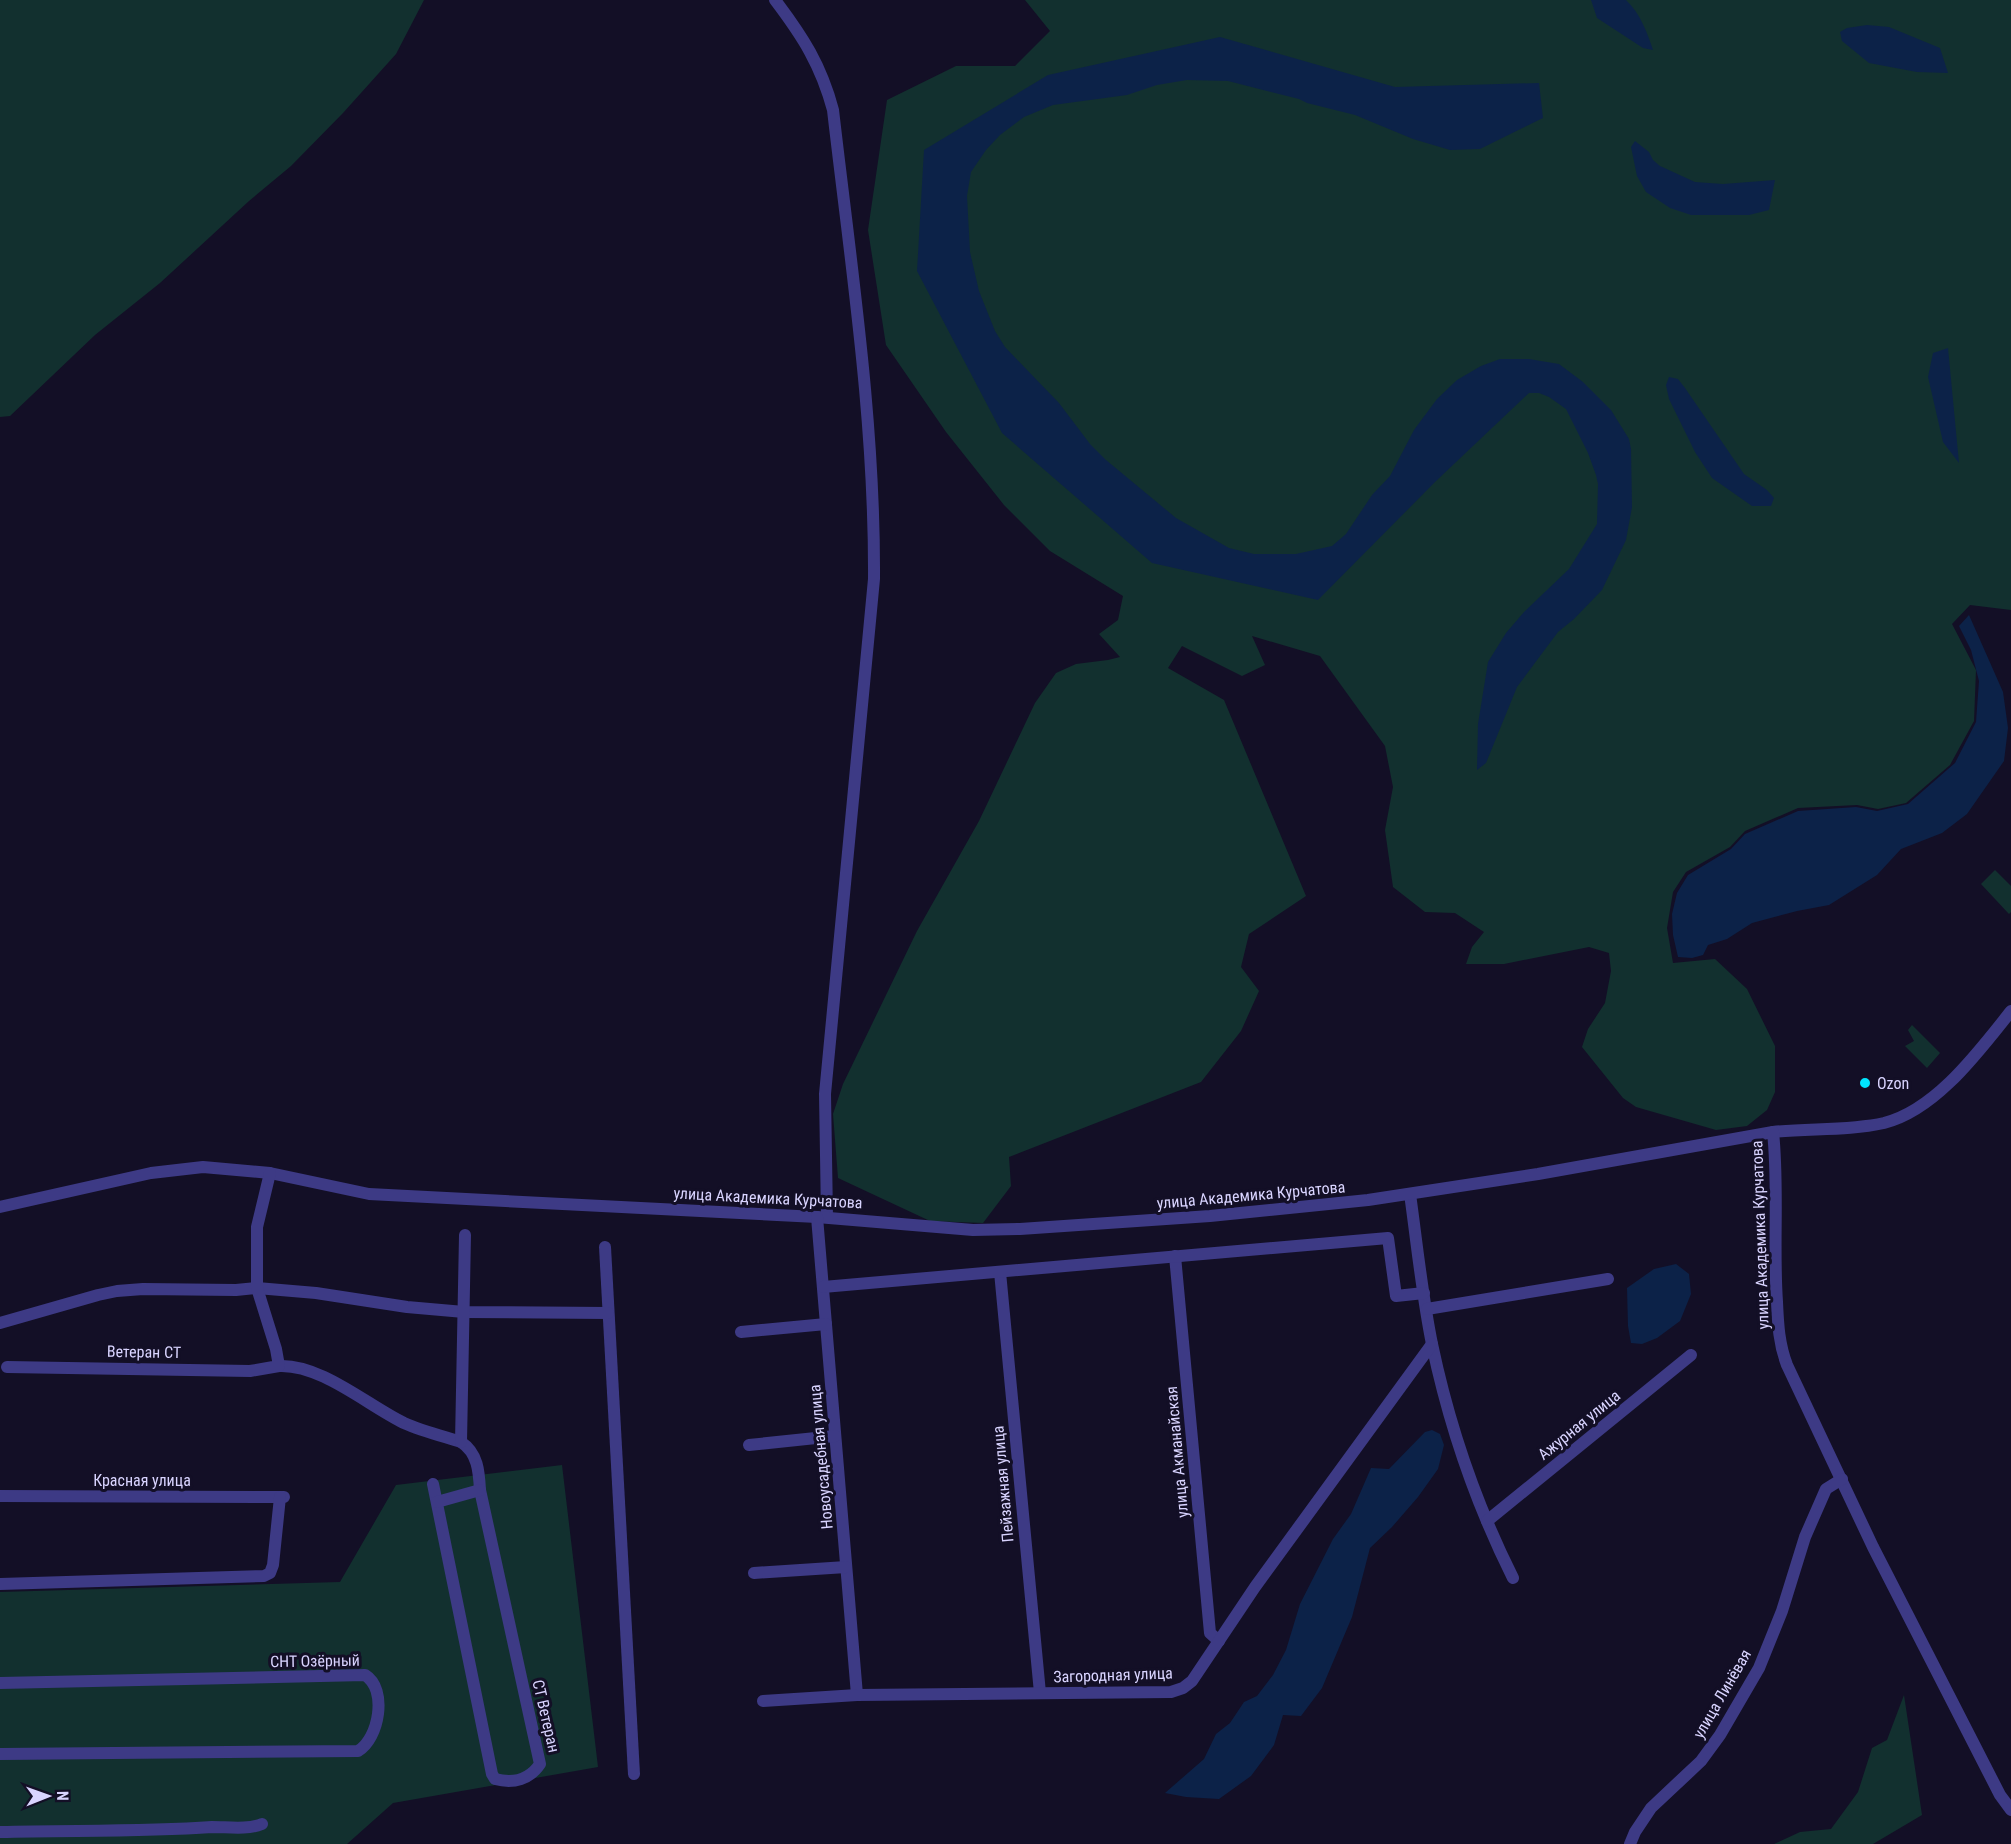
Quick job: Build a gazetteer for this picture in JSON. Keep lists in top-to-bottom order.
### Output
{
  "streets": {
    "street": [
      "улица Академика Курчатова",
      "Ветеран СТ",
      "Ажурная улица",
      "улица Акманайская",
      "Новоусадебная улица",
      "Красная улица",
      "Пейзажная улица",
      "СНТ Озёрный",
      "Загородная улица",
      "улица Линёвая",
      "СТ Ветеран"
    ]
  },
  "crossings": [
    ["улица Академика Курчатова", "Новоусадебная улица"],
    ["улица Академика Курчатова", "улица Линёвая"],
    ["Ветеран СТ", "СТ Ветеран"],
    ["улица Акманайская", "Загородная улица"],
    ["Новоусадебная улица", "Загородная улица"],
    ["Пейзажная улица", "Загородная улица"]
  ],
  "places": ["Ozon"],
  "north": "right"
}
